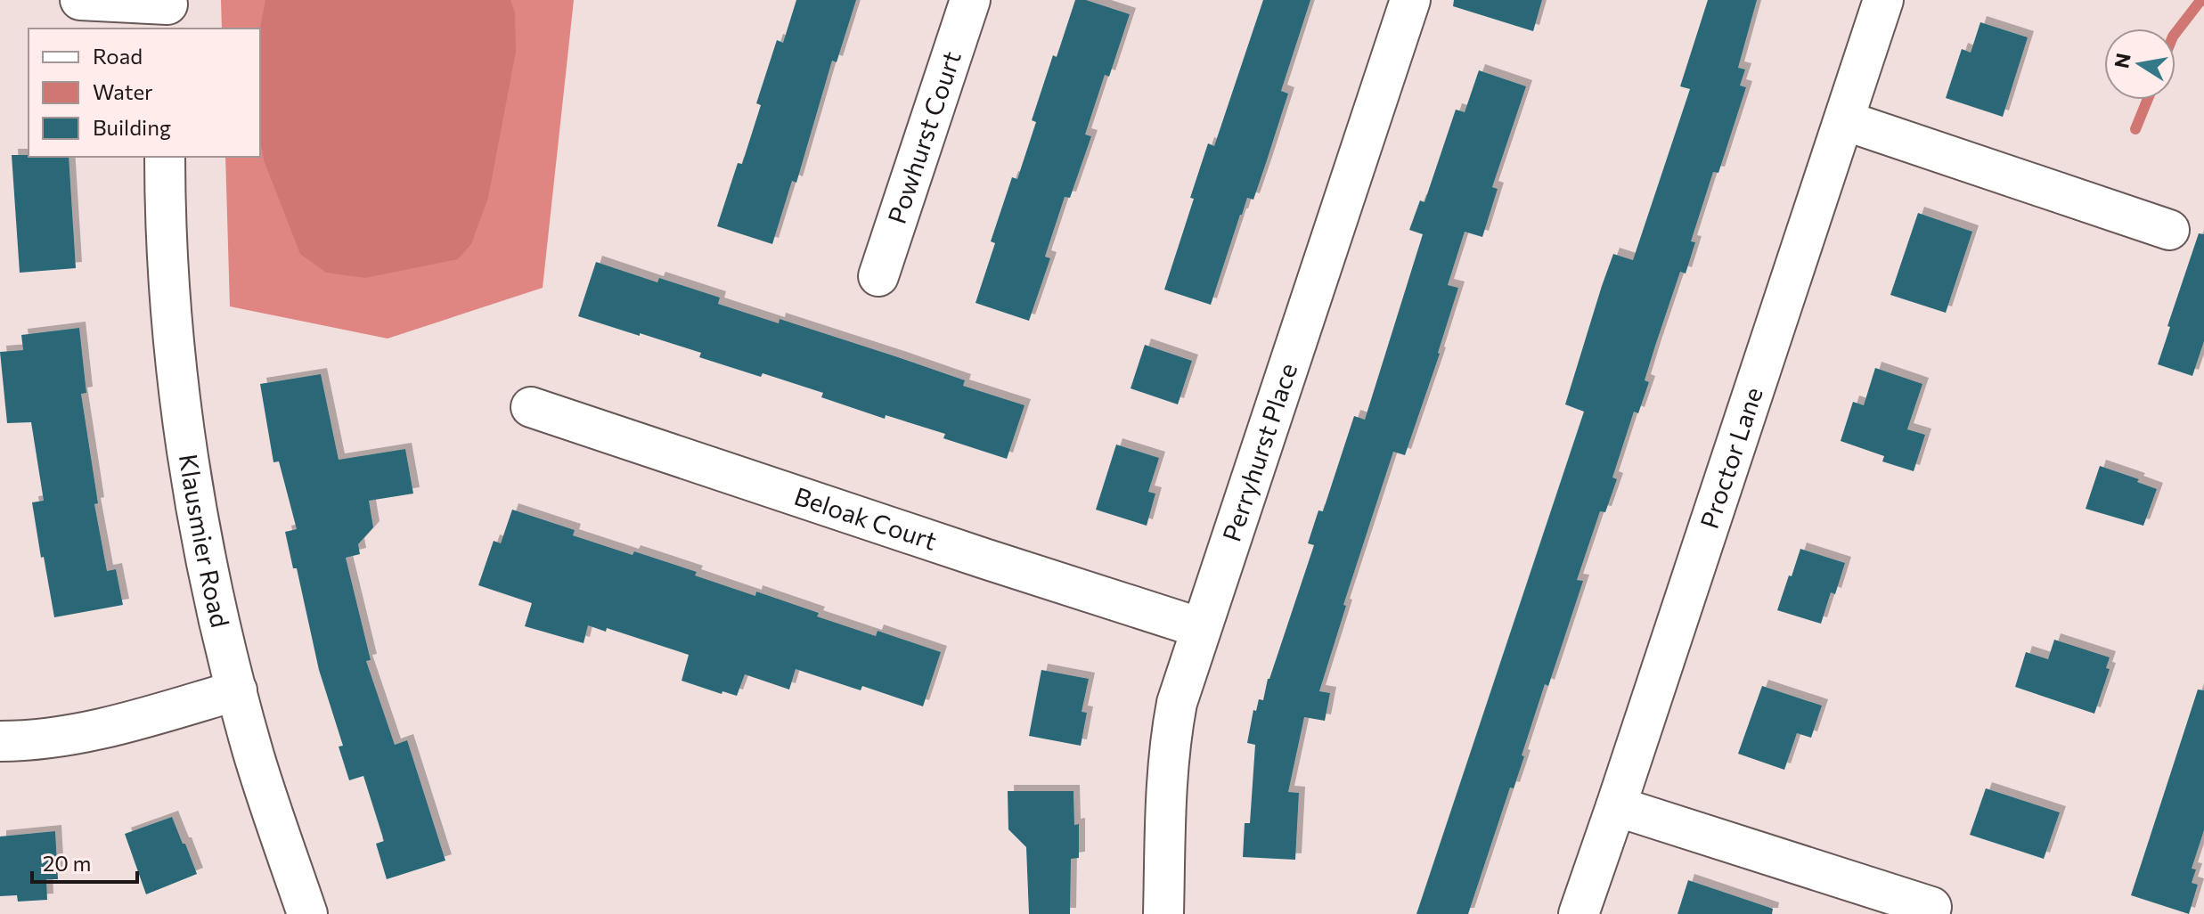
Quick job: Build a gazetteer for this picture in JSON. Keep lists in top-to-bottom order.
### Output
{
  "streets": {
    "street": [
      "Powhurst Court",
      "Perryhurst Place",
      "Proctor Lane",
      "Beloak Court",
      "Klausmier Road"
    ]
  },
  "crossings": [
    ["Perryhurst Place", "Beloak Court"]
  ],
  "legend": ["Road", "Water", "Building"],
  "scale_bar": "20 m",
  "north": "left"
}
